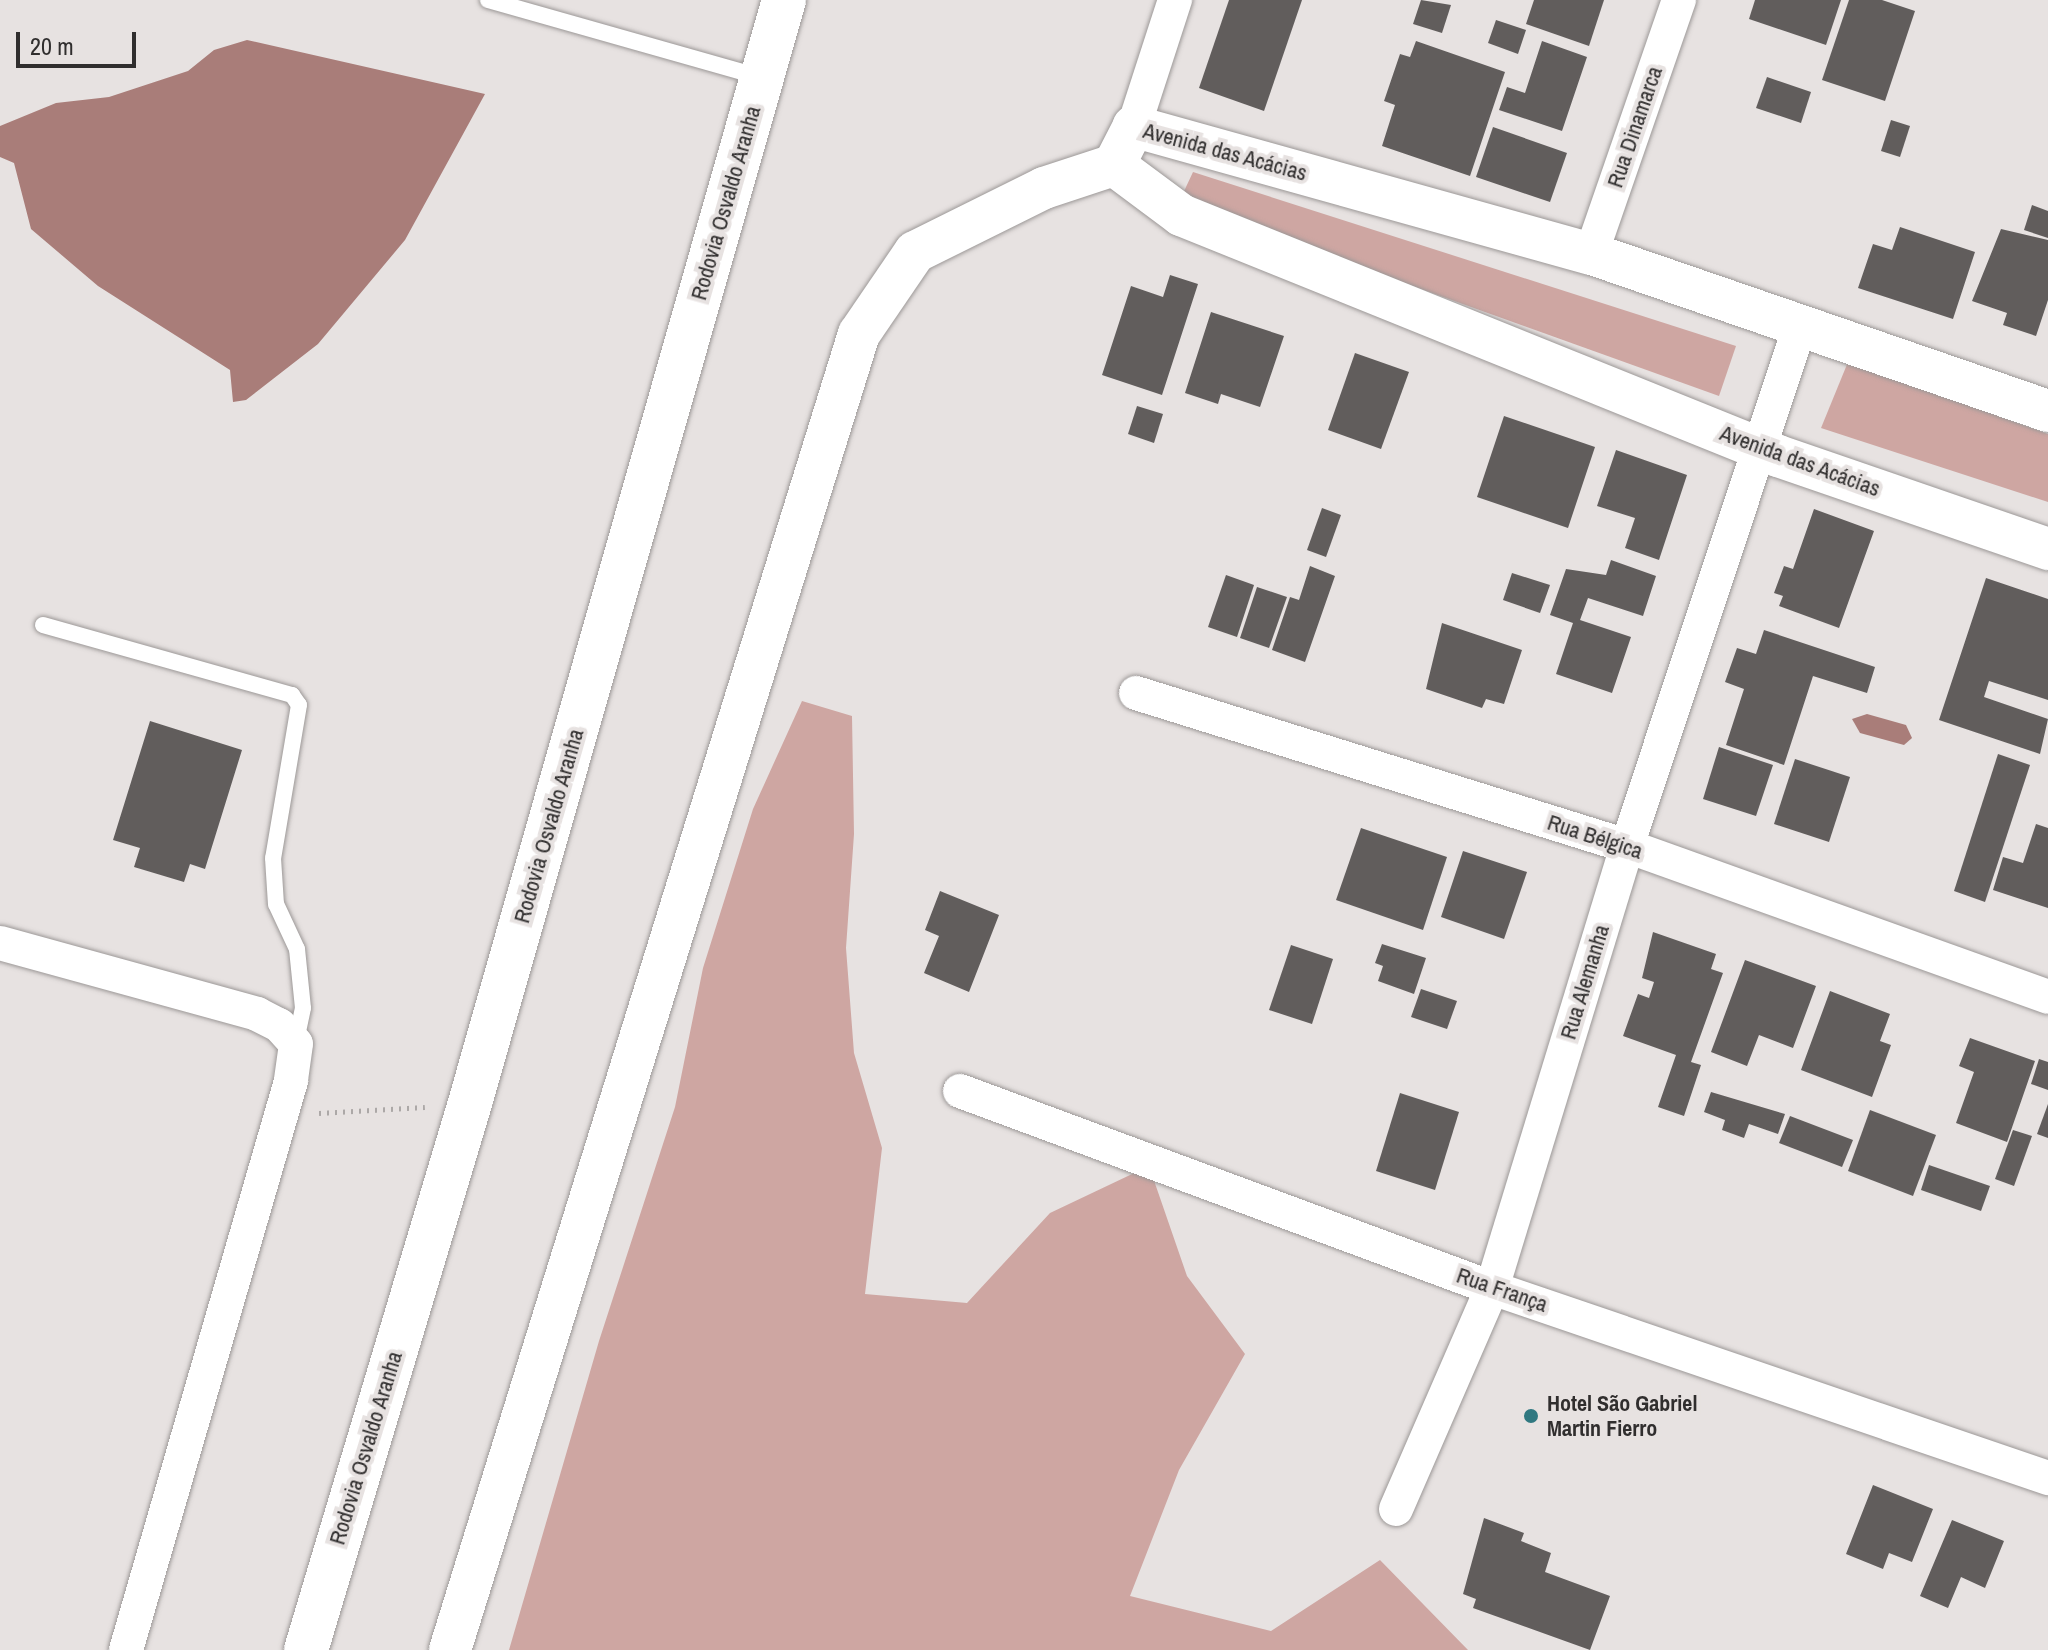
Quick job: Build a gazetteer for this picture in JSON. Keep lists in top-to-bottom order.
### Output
{
  "streets": {
    "highway": ["Rodovia Osvaldo Aranha"],
    "street": [
      "Rua Dinamarca",
      "Avenida das Acácias",
      "Rua Bélgica",
      "Rua Alemanha",
      "Rua França"
    ]
  },
  "crossings": [
    ["Rua Dinamarca", "Avenida das Acácias"],
    ["Avenida das Acácias", "Rua Alemanha"],
    ["Rua Bélgica", "Rua Alemanha"],
    ["Rua Alemanha", "Rua França"]
  ],
  "places": ["Hotel São Gabriel Martin Fierro"],
  "scale_bar": "20 m"
}
